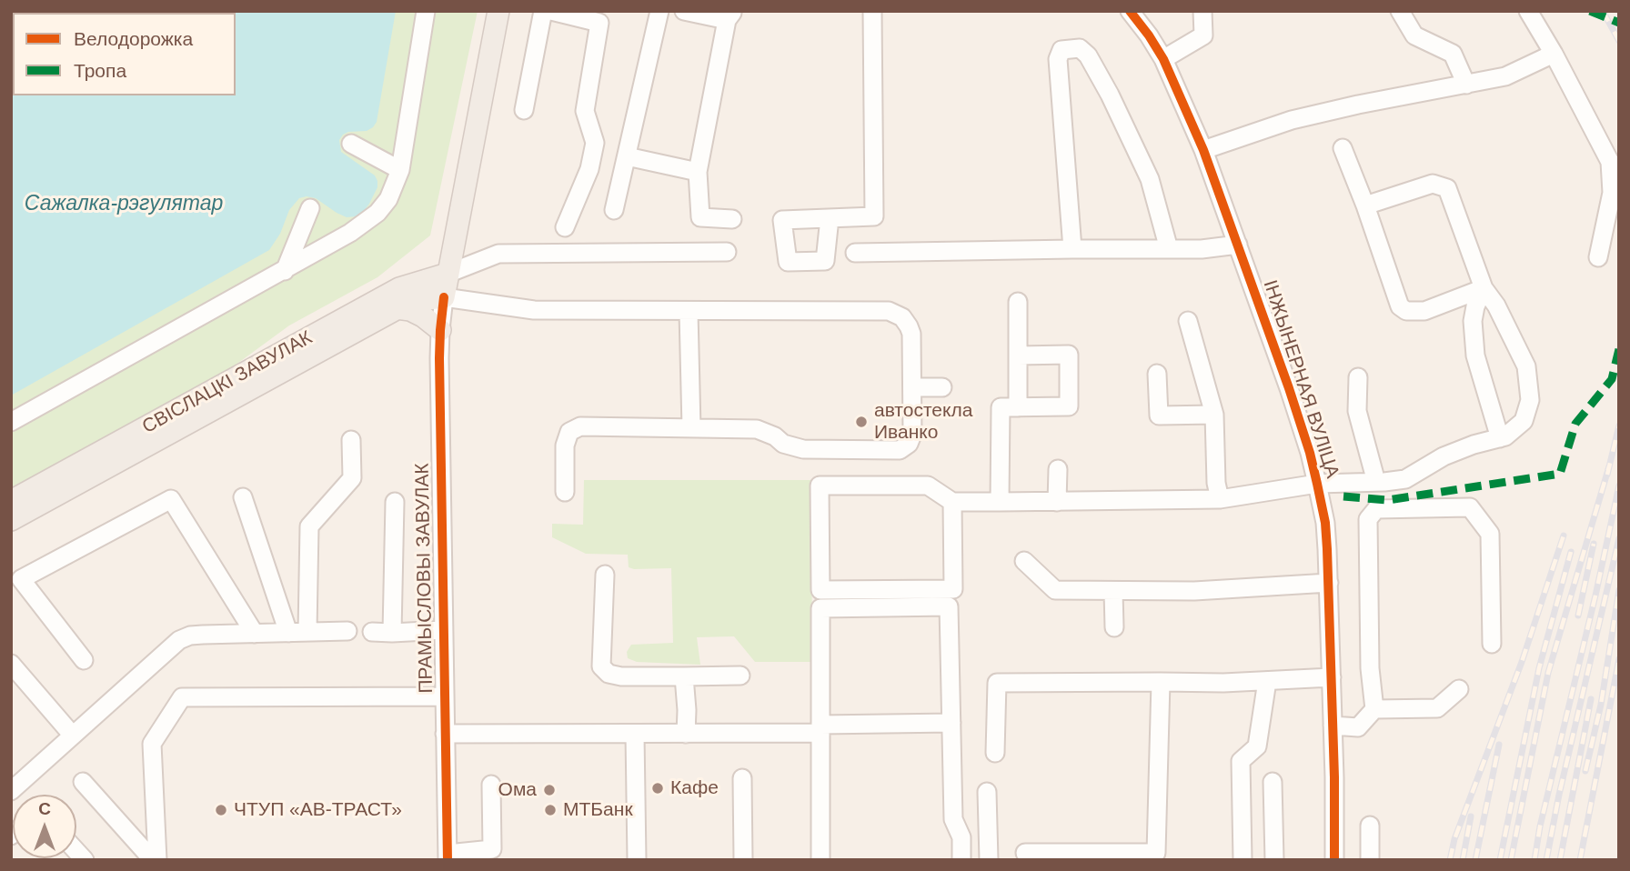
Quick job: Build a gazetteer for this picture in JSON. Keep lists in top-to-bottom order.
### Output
{
  "streets": {
    "main road": ["СВІСЛАЦКІ ЗАВУЛАК", "ПРАМЫСЛОВЫ ЗАВУЛАК"],
    "street": ["ІНЖЫНЕРНАЯ ВУЛІЦА"]
  },
  "crossings": [
    ["СВІСЛАЦКІ ЗАВУЛАК", "ПРАМЫСЛОВЫ ЗАВУЛАК"]
  ],
  "water": ["Сажалка-рэгулятар"],
  "places": [
    "автостекла Иванко",
    "Кафе",
    "Ома",
    "ЧТУП «АВ-ТРАСТ»",
    "МТБанк"
  ],
  "legend": ["Велодорожка", "Тропа"],
  "north": "top"
}
